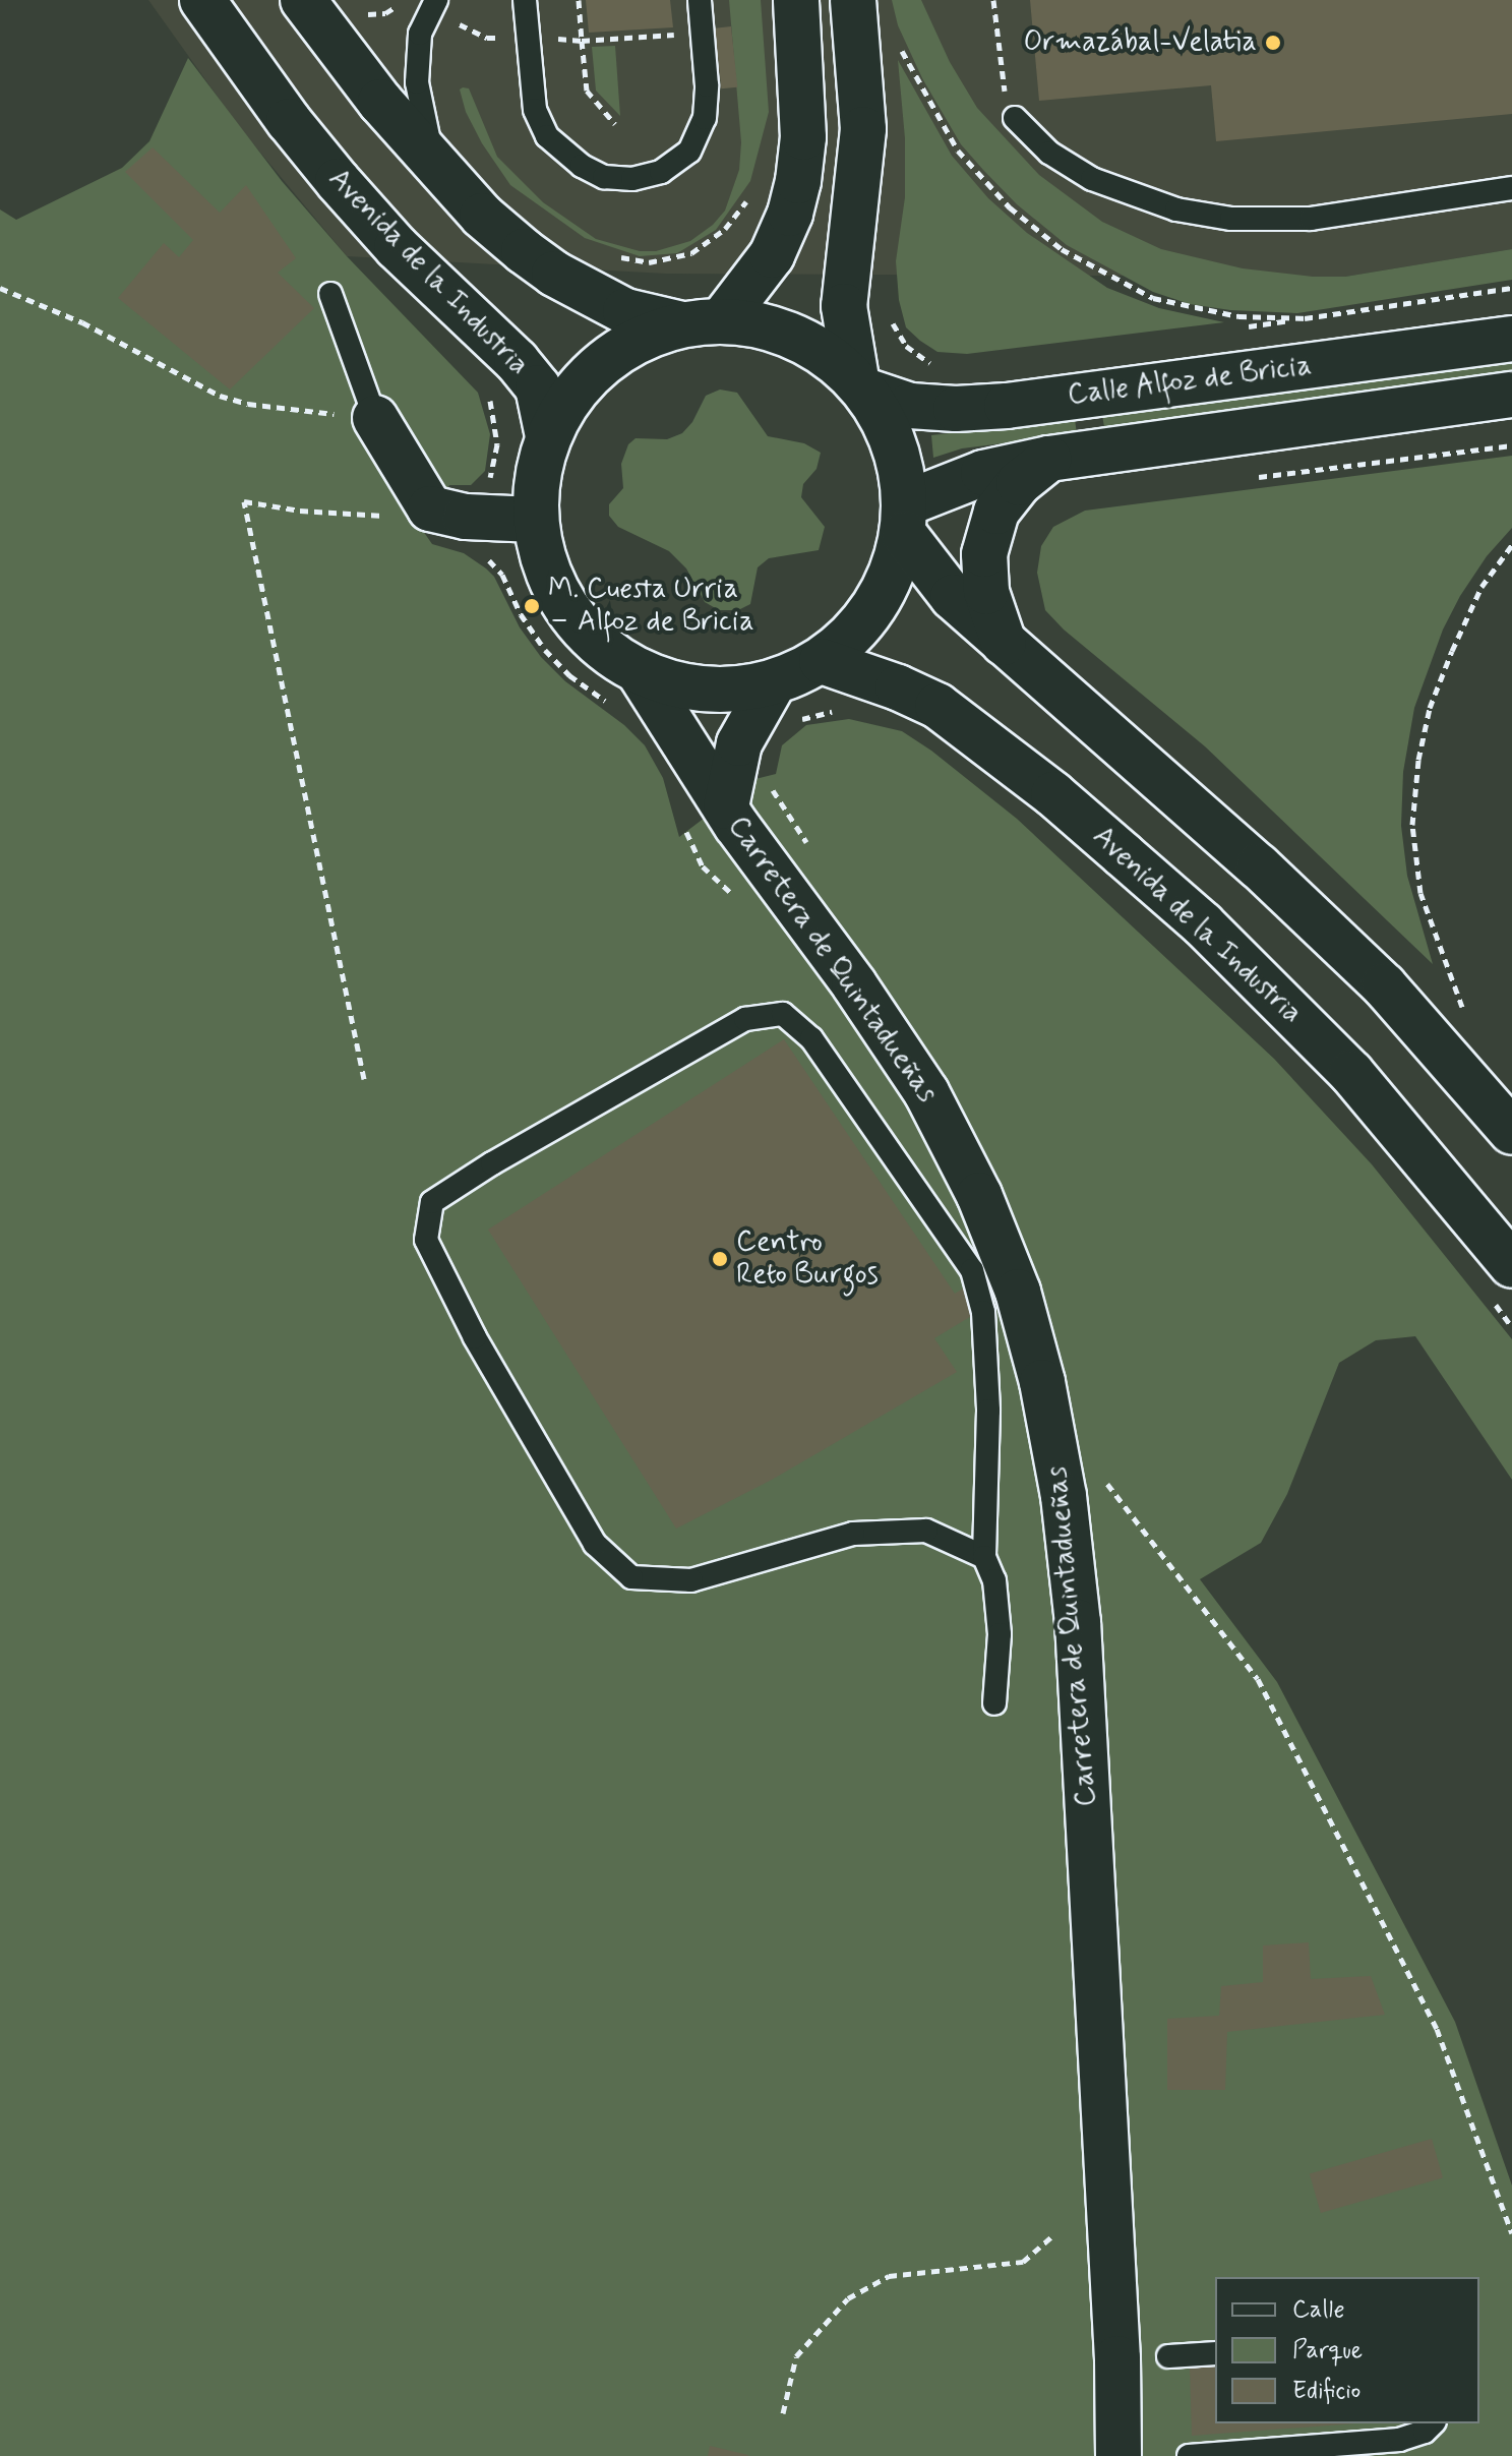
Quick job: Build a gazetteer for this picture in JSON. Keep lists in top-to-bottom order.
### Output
{
  "streets": {
    "street": ["Avenida de la Industria", "Calle Alfoz de Bricia", "Carretera de Quintadueñas"]
  },
  "places": ["Ormazábal-Velatia", "M. Cuesta Urria – Alfoz de Bricia", "Centro Reto Burgos"],
  "legend": ["Calle", "Parque", "Edificio"]
}
